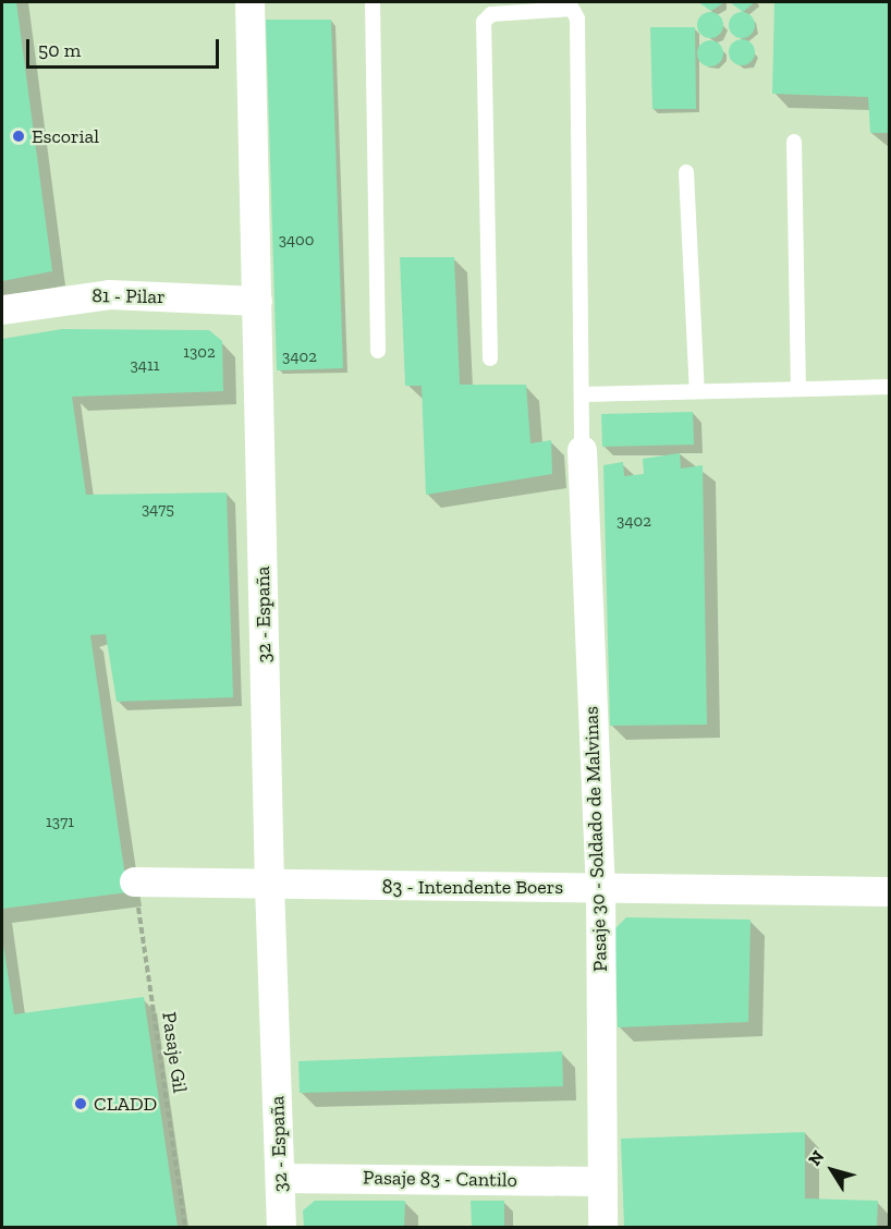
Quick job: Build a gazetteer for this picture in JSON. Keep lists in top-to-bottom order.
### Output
{
  "streets": {
    "street": [
      "81 - Pilar",
      "32 - España",
      "Pasaje 30 - Soldado de Malvinas",
      "83 - Intendente Boers",
      "Pasaje 83 - Cantilo"
    ],
    "path": ["Pasaje Gil"]
  },
  "crossings": [
    ["81 - Pilar", "32 - España"],
    ["32 - España", "83 - Intendente Boers"],
    ["32 - España", "Pasaje 83 - Cantilo"],
    ["Pasaje 30 - Soldado de Malvinas", "83 - Intendente Boers"],
    ["Pasaje 30 - Soldado de Malvinas", "Pasaje 83 - Cantilo"],
    ["83 - Intendente Boers", "Pasaje Gil"]
  ],
  "places": ["Escorial", "CLADD"],
  "house_numbers": [
    "3400",
    "1302",
    "3402",
    "3411",
    "3475",
    "3402",
    "1371"
  ],
  "scale_bar": "50 m",
  "north": "top left"
}
